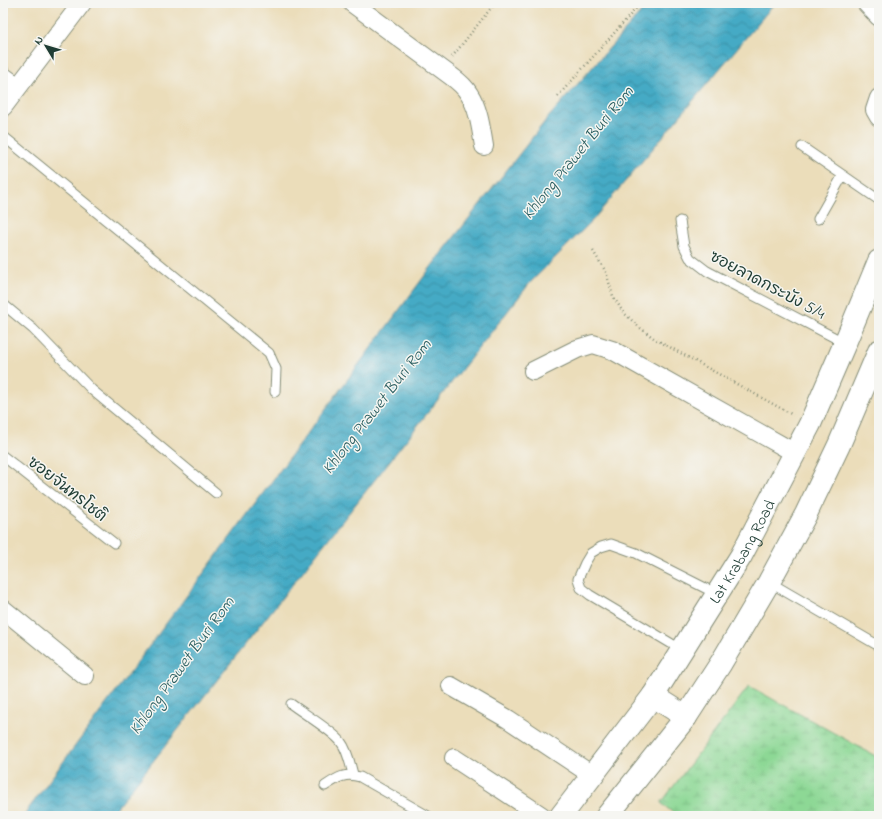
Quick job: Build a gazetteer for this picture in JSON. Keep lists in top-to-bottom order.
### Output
{
  "streets": {
    "main road": ["Lat Krabang Road"],
    "lane": ["ซอยลาดกระบัง 5/4", "ซอยจันทรโชติ"]
  },
  "crossings": [
    ["ซอยลาดกระบัง 5/4", "Lat Krabang Road"]
  ],
  "water": ["Khlong Prawet Buri Rom"],
  "north": "top left"
}
